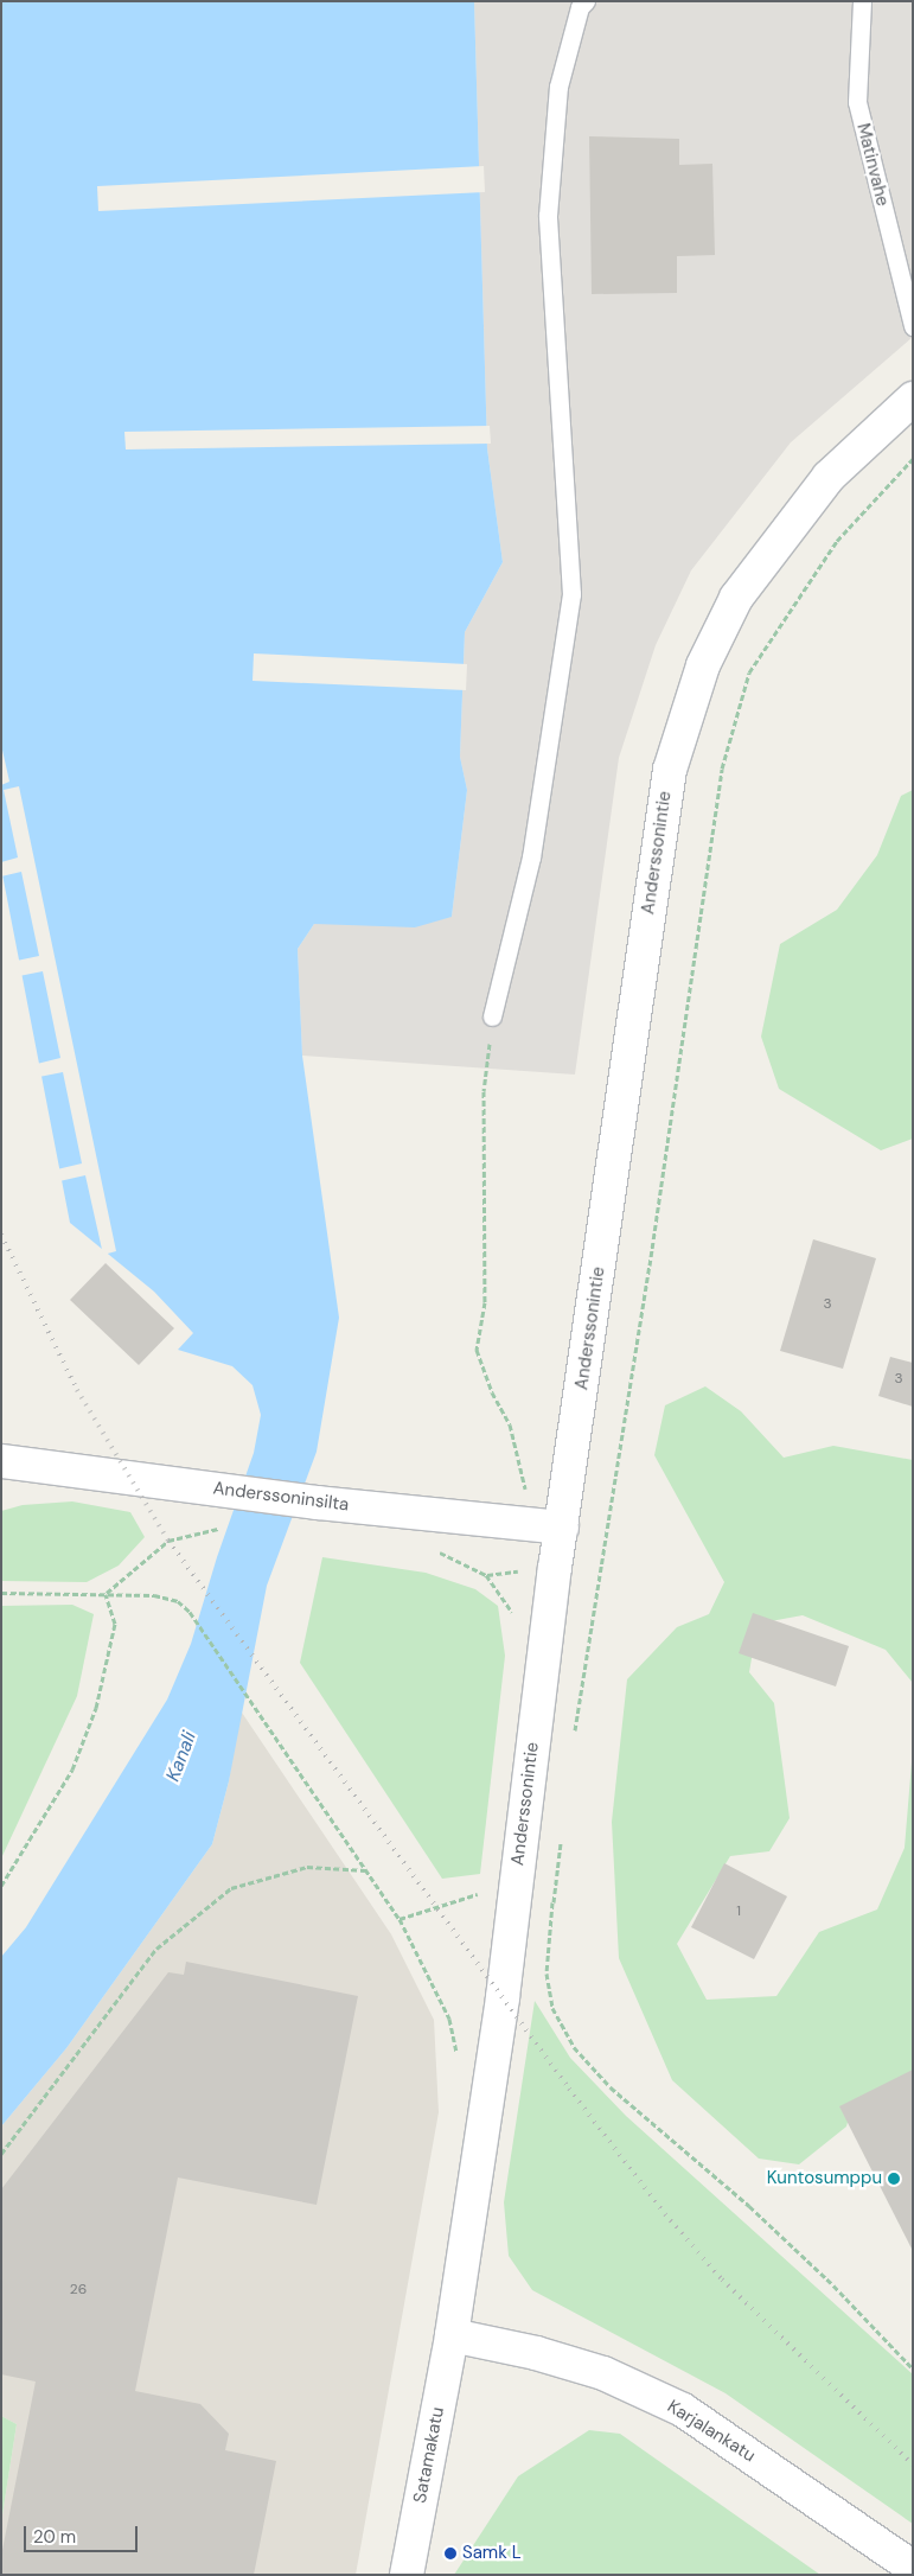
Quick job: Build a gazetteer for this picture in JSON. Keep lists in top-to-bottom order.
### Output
{
  "streets": {
    "main road": [
      "Anderssonintie",
      "Anderssoninsilta",
      "Karjalankatu",
      "Satamakatu"
    ],
    "lane": ["Matinvahe"]
  },
  "crossings": [
    ["Anderssonintie", "Anderssoninsilta"],
    ["Anderssonintie", "Karjalankatu"],
    ["Anderssonintie", "Satamakatu"],
    ["Karjalankatu", "Satamakatu"]
  ],
  "water": ["Kanali"],
  "places": ["Kuntosumppu", "Samk L"],
  "house_numbers": [
    "3",
    "3",
    "1",
    "26"
  ],
  "scale_bar": "20 m"
}
